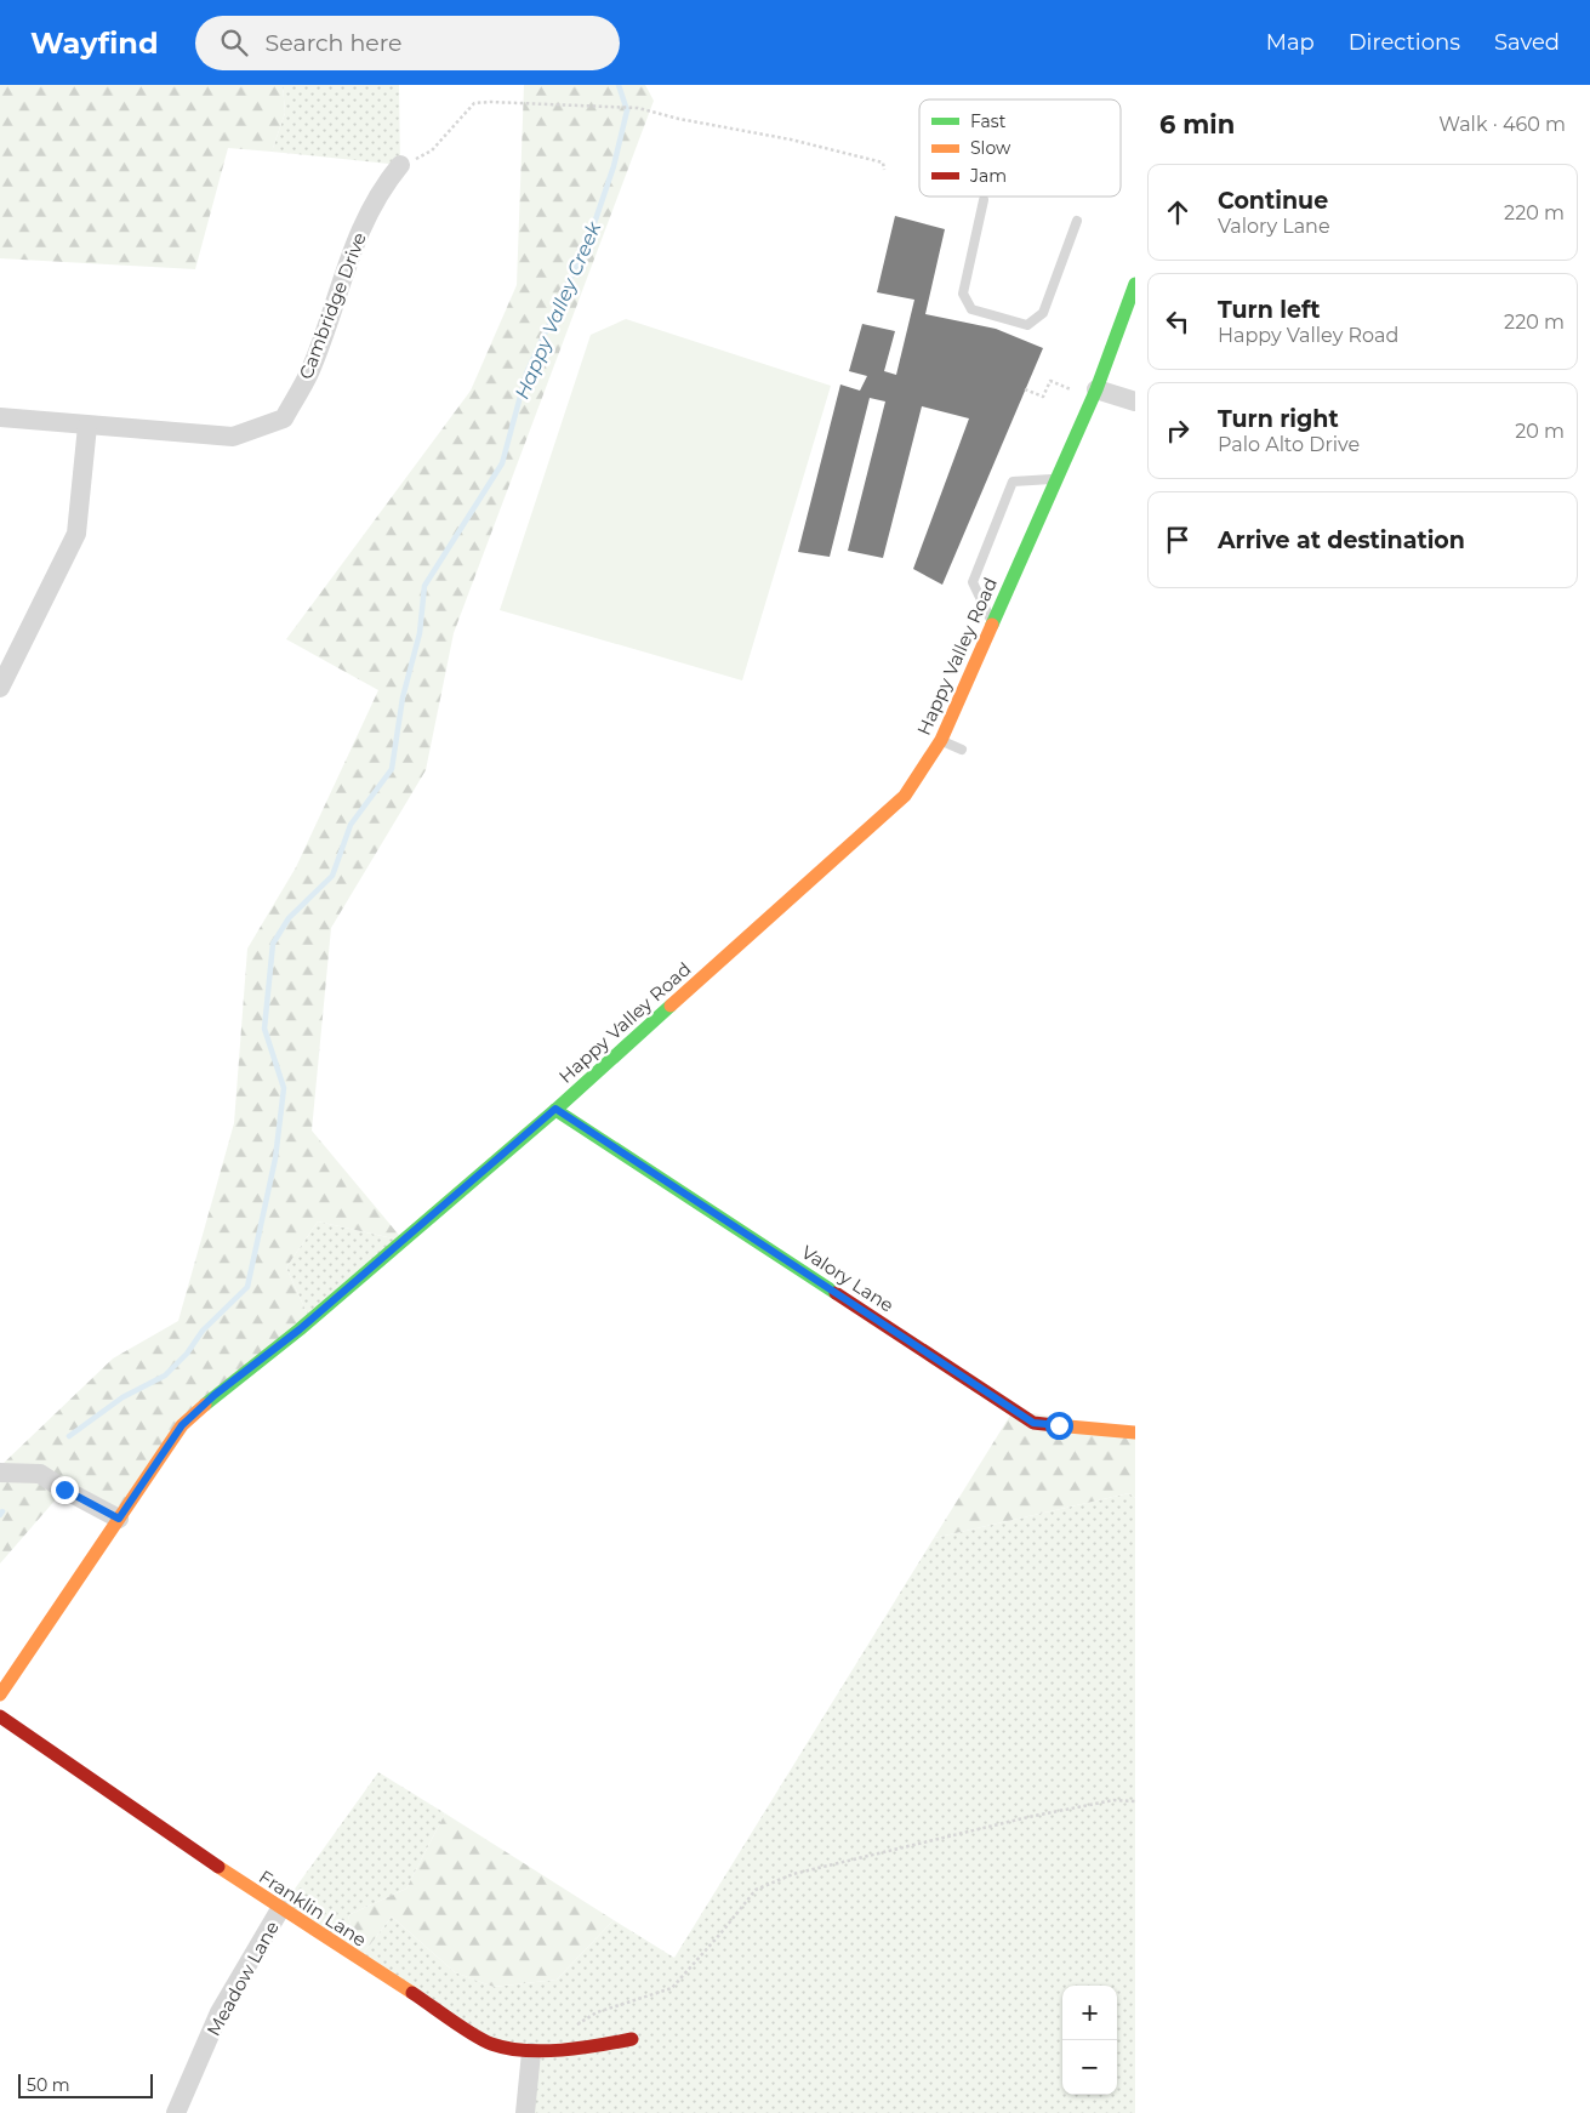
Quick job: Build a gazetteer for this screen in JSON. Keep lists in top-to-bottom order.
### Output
{
  "streets": {
    "street": [
      "Cambridge Drive",
      "Happy Valley Road",
      "Valory Lane",
      "Franklin Lane",
      "Meadow Lane"
    ]
  },
  "crossings": [
    ["Happy Valley Road", "Valory Lane"],
    ["Franklin Lane", "Meadow Lane"]
  ],
  "water": ["Happy Valley Creek"],
  "legend": ["Fast", "Slow", "Jam"],
  "scale_bar": "50 m",
  "page": {
    "header": "Wayfind",
    "search": "Search here",
    "nav": ["Map", "Directions", "Saved"],
    "heading": ["6 min", "Walk · 460 m"],
    "list": [
      ["Continue", "Valory Lane", "220 m"],
      ["Turn left", "Happy Valley Road", "220 m"],
      ["Turn right", "Palo Alto Drive", "20 m"],
      "Arrive at destination"
    ],
    "map_buttons": ["+", "−"],
    "scale": "50 m"
  }
}
